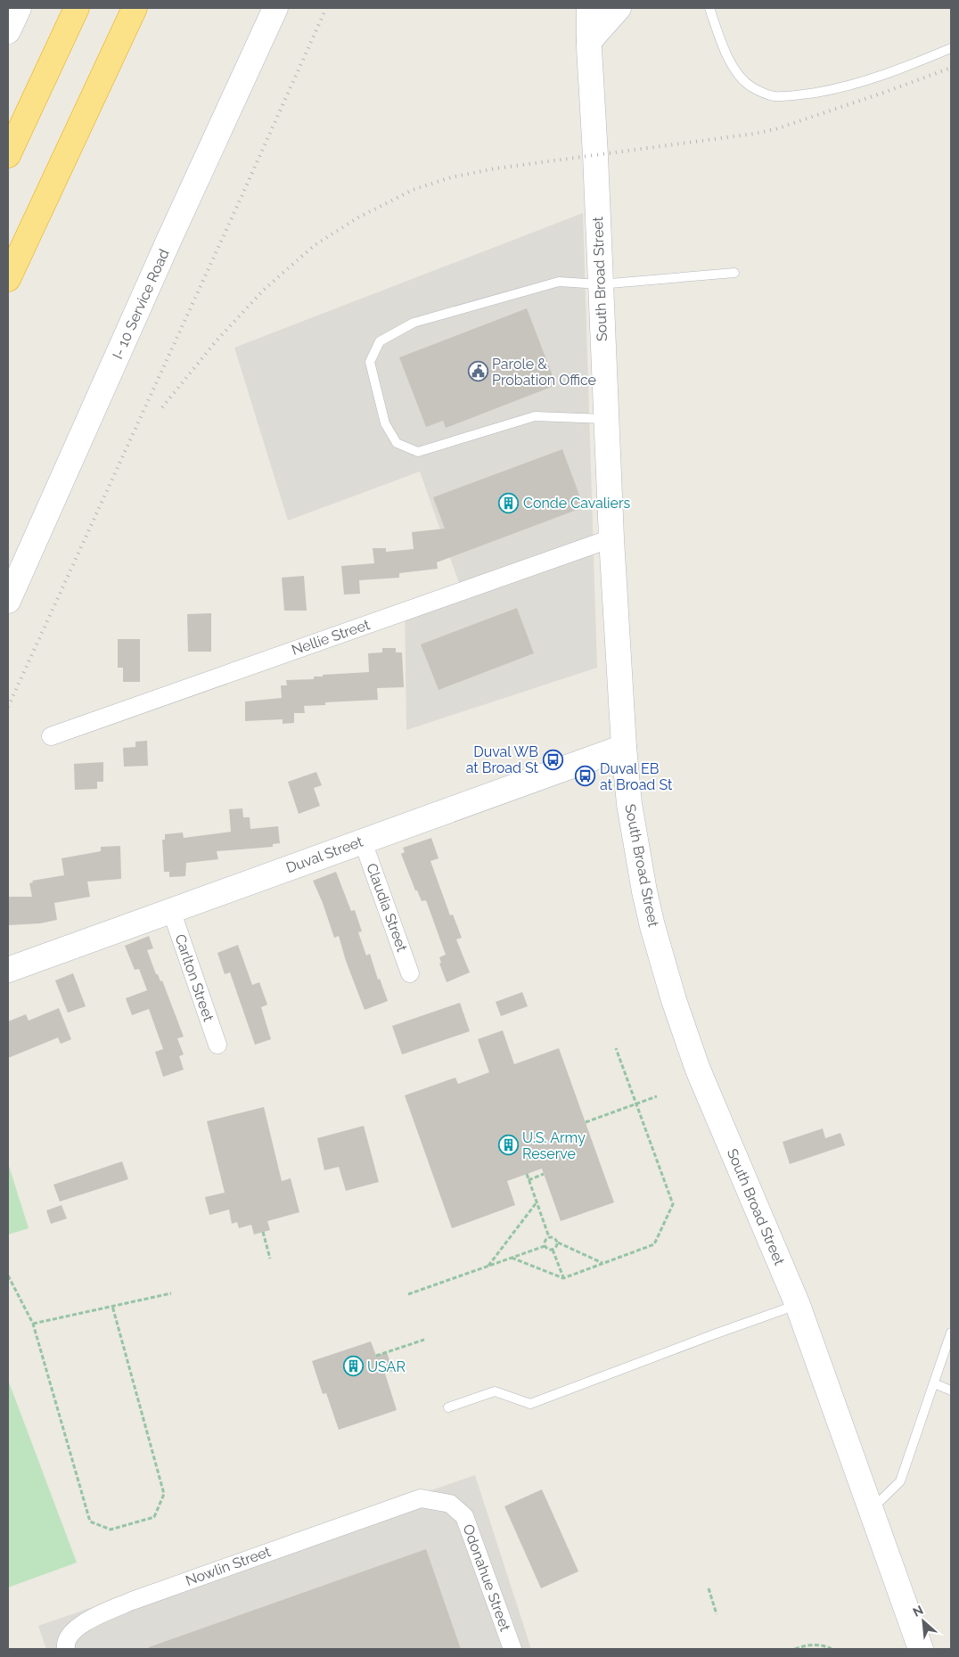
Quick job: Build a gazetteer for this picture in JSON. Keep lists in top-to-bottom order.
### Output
{
  "streets": {
    "street": [
      "South Broad Street",
      "I- 10 Service Road",
      "Nellie Street",
      "Duval Street",
      "Claudia Street",
      "Carlton Street",
      "Nowlin Street",
      "Odonahue Street"
    ]
  },
  "crossings": [
    ["South Broad Street", "Nellie Street"],
    ["South Broad Street", "Duval Street"],
    ["Duval Street", "Claudia Street"],
    ["Duval Street", "Carlton Street"],
    ["Nowlin Street", "Odonahue Street"]
  ],
  "places": {
    "public building": ["Parole & Probation Office"],
    "building": ["Conde Cavaliers", "U.S. Army Reserve", "USAR"],
    "bus stop": ["Duval WB at Broad St", "Duval EB at Broad St"]
  },
  "north": "top left"
}
